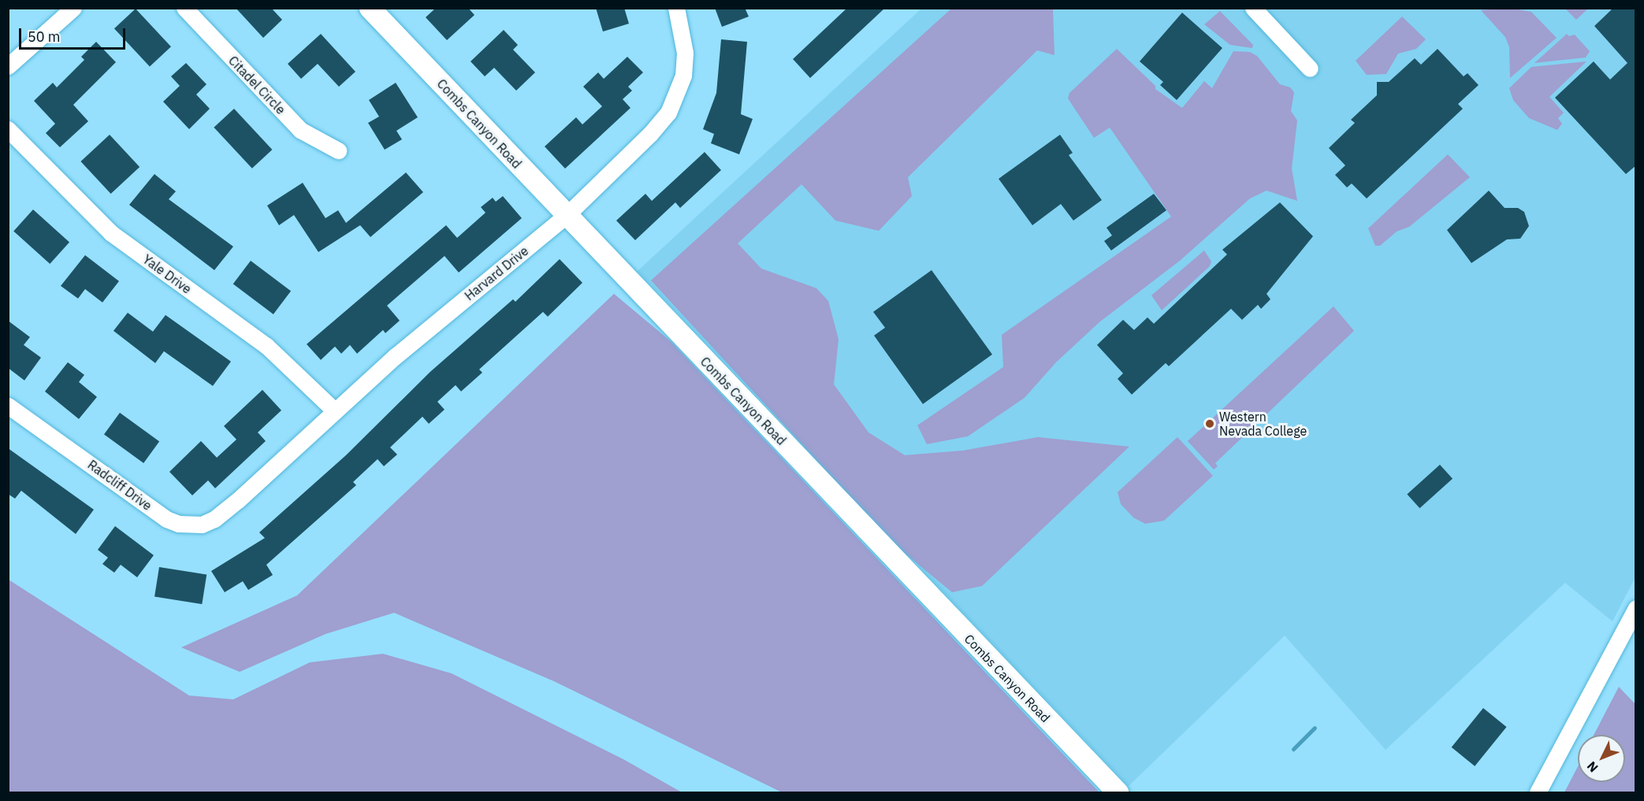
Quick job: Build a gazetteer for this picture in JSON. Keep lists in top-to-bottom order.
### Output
{
  "streets": {
    "street": [
      "Citadel Circle",
      "Combs Canyon Road",
      "Harvard Drive",
      "Yale Drive",
      "Radcliff Drive"
    ]
  },
  "crossings": [
    ["Combs Canyon Road", "Harvard Drive"],
    ["Harvard Drive", "Yale Drive"],
    ["Harvard Drive", "Radcliff Drive"]
  ],
  "places": ["Western Nevada College"],
  "scale_bar": "50 m",
  "north": "bottom left"
}
